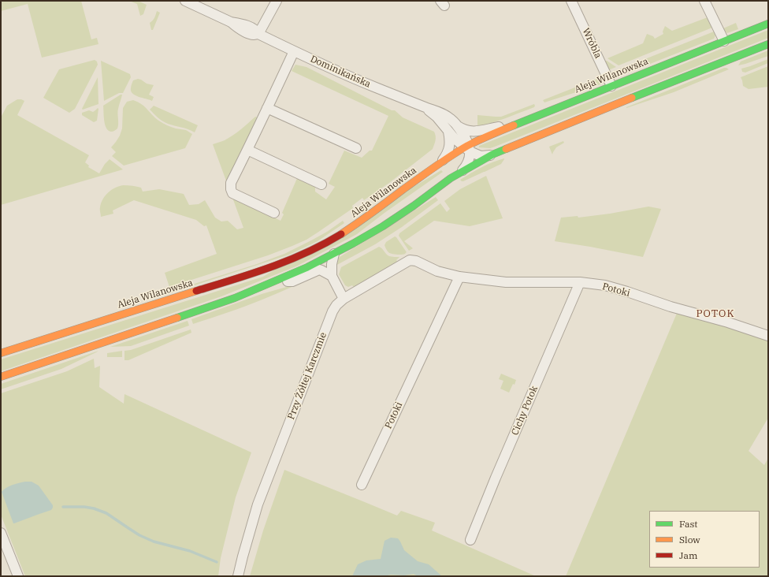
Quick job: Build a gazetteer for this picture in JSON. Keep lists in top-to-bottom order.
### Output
{
  "streets": {
    "main road": ["Aleja Wilanowska"],
    "street": [
      "Wróbla",
      "Dominikańska",
      "Potoki",
      "Przy Żółtej Karczmie",
      "Cichy Potok"
    ]
  },
  "crossings": [
    ["Wróbla", "Aleja Wilanowska"],
    ["Dominikańska", "Aleja Wilanowska"],
    ["Potoki", "Przy Żółtej Karczmie"],
    ["Potoki", "Cichy Potok"]
  ],
  "districts": ["POTOK"],
  "legend": ["Fast", "Slow", "Jam"]
}
